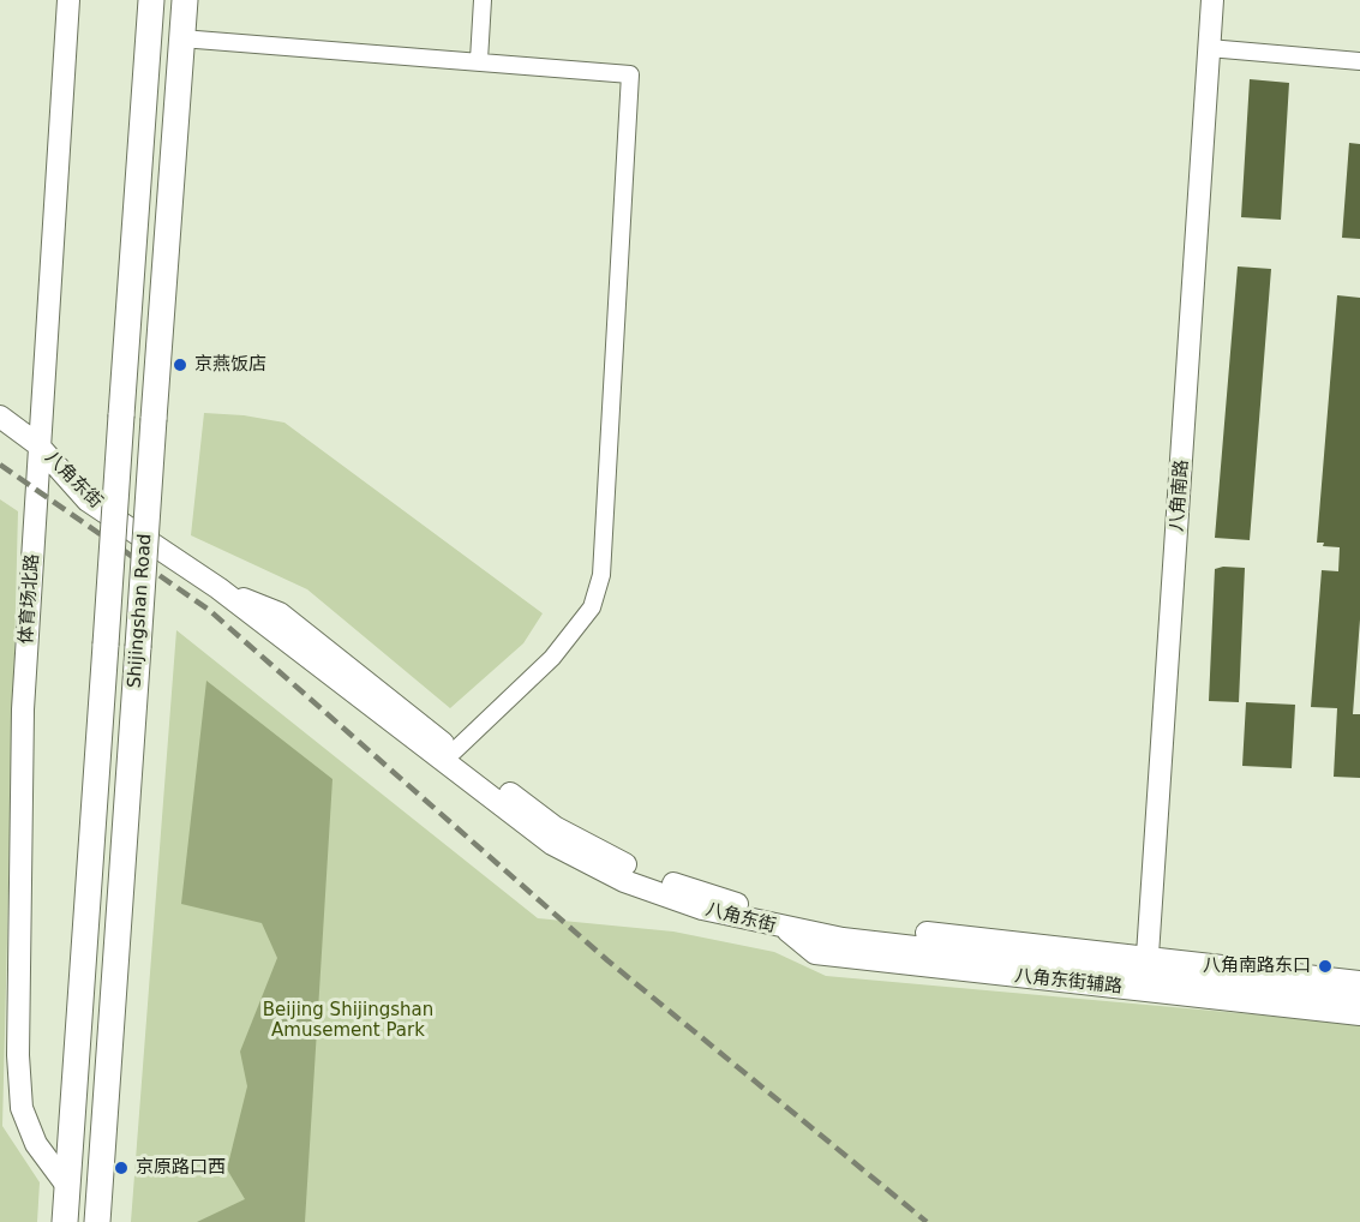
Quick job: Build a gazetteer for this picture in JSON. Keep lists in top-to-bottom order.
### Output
{
  "streets": {
    "main road": ["Shijingshan Road"],
    "street": [
      "八角东街",
      "八角南路",
      "体育场北路",
      "八角东街辅路"
    ]
  },
  "crossings": [
    ["八角东街", "八角南路"],
    ["八角东街", "体育场北路"],
    ["八角东街", "八角东街辅路"],
    ["八角南路", "八角东街辅路"],
    ["体育场北路", "Shijingshan Road"]
  ],
  "parks": ["Beijing Shijingshan Amusement Park"],
  "places": ["京燕饭店", "八角南路东口", "京原路口西"]
}
